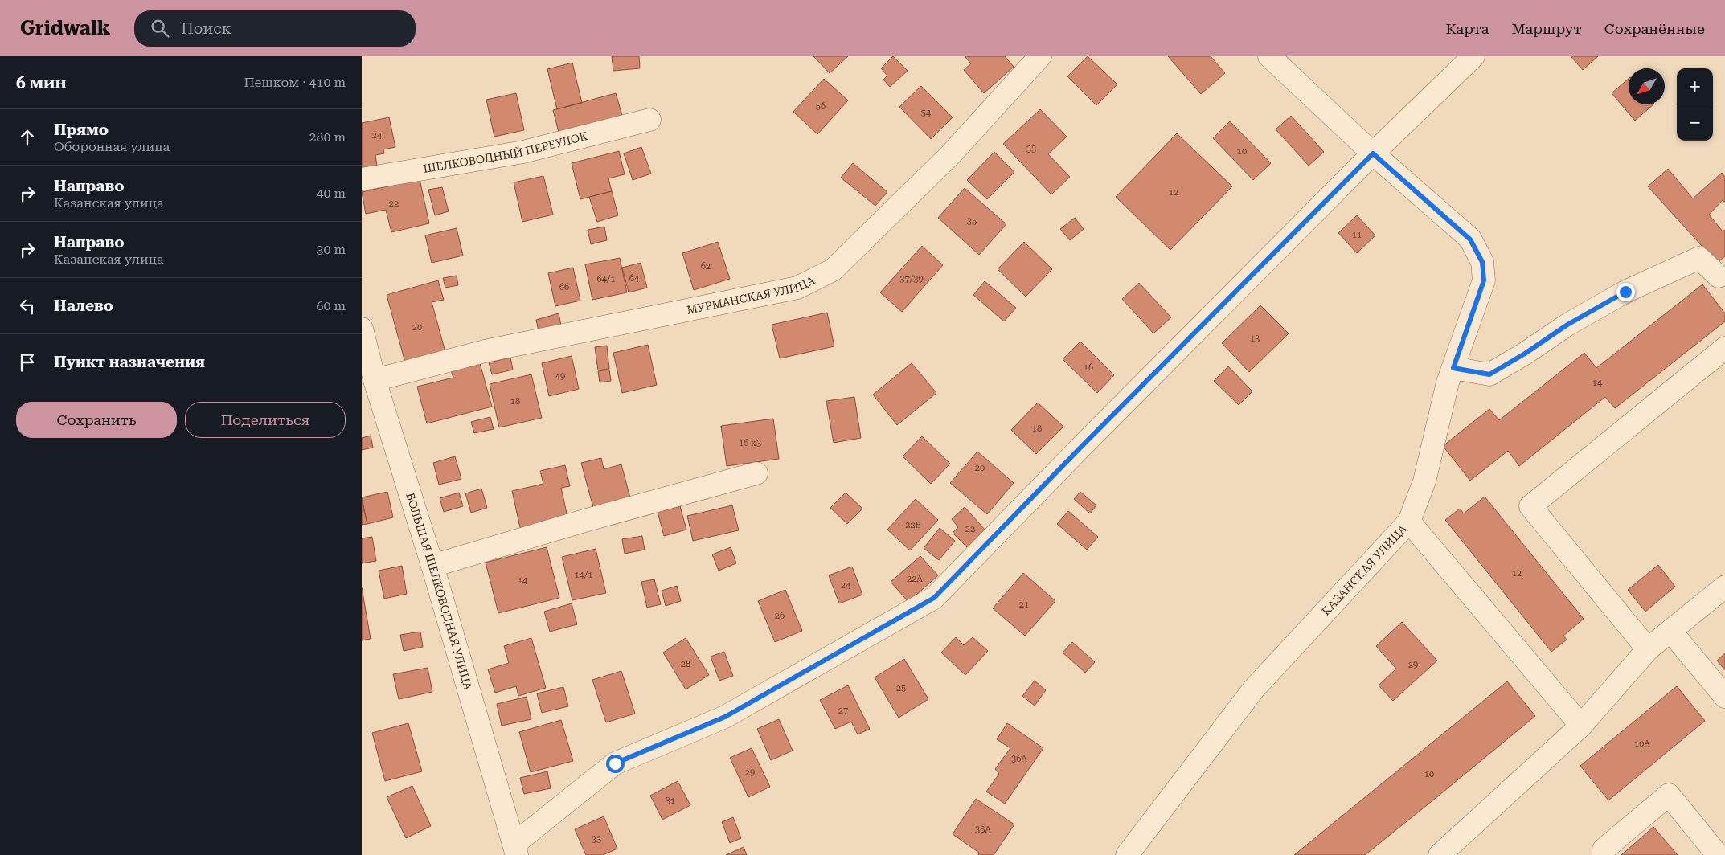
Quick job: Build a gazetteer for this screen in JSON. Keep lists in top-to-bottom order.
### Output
{
  "streets": {
    "street": [
      "ШЕЛКОВОДНЫЙ ПЕРЕУЛОК",
      "МУРМАНСКАЯ УЛИЦА",
      "КАЗАНСКАЯ УЛИЦА",
      "БОЛЬШАЯ ШЕЛКОВОДНАЯ УЛИЦА"
    ]
  },
  "crossings": [
    ["МУРМАНСКАЯ УЛИЦА", "БОЛЬШАЯ ШЕЛКОВОДНАЯ УЛИЦА"]
  ],
  "house_numbers": [
    "56",
    "54",
    "24",
    "33",
    "10",
    "12",
    "22",
    "35",
    "11",
    "62",
    "64",
    "64/1",
    "37/39",
    "66",
    "20",
    "13",
    "16",
    "49",
    "14",
    "18",
    "18",
    "16 к3",
    "20",
    "22В",
    "22",
    "12",
    "14/1",
    "22А",
    "14",
    "24",
    "21",
    "26",
    "28",
    "29",
    "25",
    "27",
    "10А",
    "36А",
    "29",
    "10",
    "31",
    "38А",
    "33"
  ],
  "north": "bottom left",
  "page": {
    "header": "Gridwalk",
    "search": "Поиск",
    "nav": ["Карта", "Маршрут", "Сохранённые"],
    "heading": ["6 мин", "Пешком · 410 m"],
    "map_buttons": ["+", "−"],
    "list": [
      ["Прямо", "Оборонная улица", "280 m"],
      ["Направо", "Казанская улица", "40 m"],
      ["Направо", "Казанская улица", "30 m"],
      ["Налево", "60 m"],
      "Пункт назначения"
    ],
    "buttons": ["Сохранить", "Поделиться"]
  }
}
